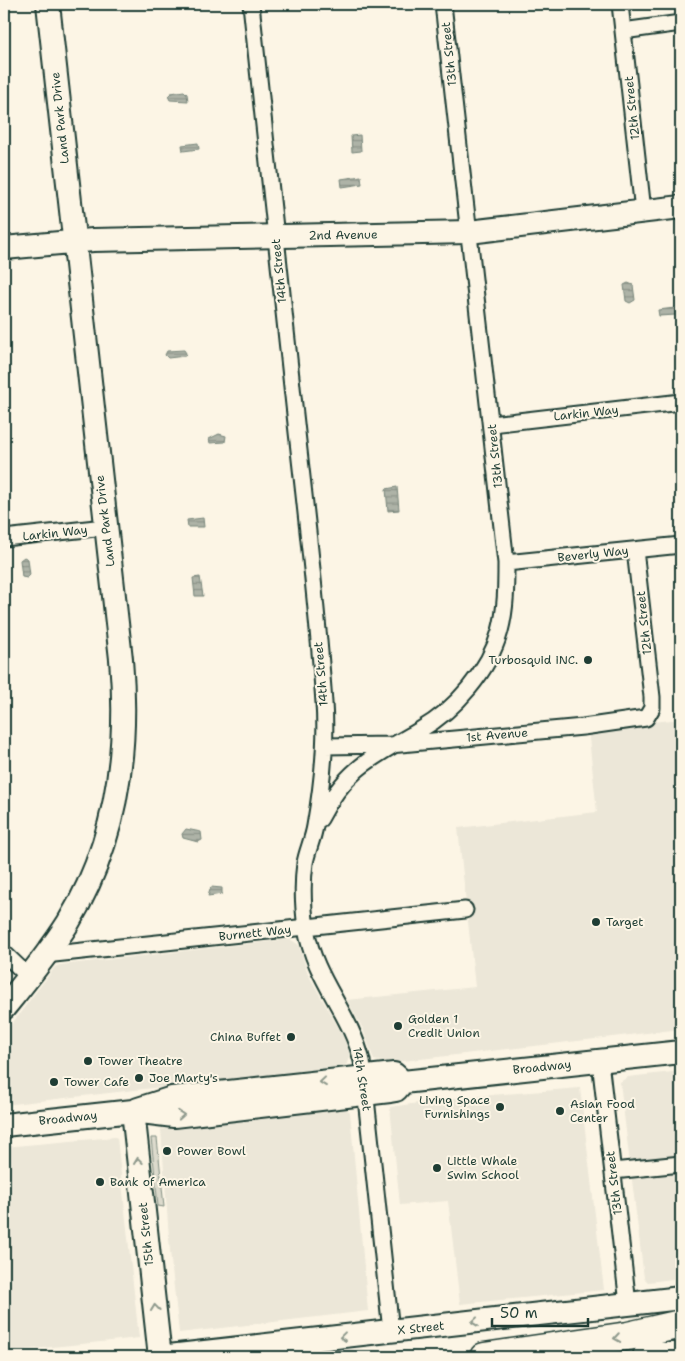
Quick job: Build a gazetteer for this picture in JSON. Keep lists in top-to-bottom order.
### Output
{
  "streets": {
    "main road": [
      "Land Park Drive",
      "2nd Avenue",
      "Broadway",
      "15th Street",
      "X Street"
    ],
    "street": [
      "13th Street",
      "12th Street",
      "14th Street",
      "Larkin Way",
      "Beverly Way",
      "1st Avenue",
      "Burnett Way"
    ]
  },
  "crossings": [
    ["13th Street", "2nd Avenue"],
    ["13th Street", "14th Street"],
    ["13th Street", "Larkin Way"],
    ["13th Street", "Beverly Way"],
    ["13th Street", "1st Avenue"],
    ["13th Street", "Broadway"],
    ["13th Street", "X Street"],
    ["12th Street", "2nd Avenue"],
    ["12th Street", "Beverly Way"],
    ["12th Street", "1st Avenue"],
    ["Land Park Drive", "2nd Avenue"],
    ["Land Park Drive", "Larkin Way"],
    ["Land Park Drive", "Burnett Way"],
    ["2nd Avenue", "14th Street"],
    ["14th Street", "1st Avenue"],
    ["14th Street", "Burnett Way"],
    ["14th Street", "Broadway"],
    ["14th Street", "X Street"],
    ["Broadway", "15th Street"],
    ["15th Street", "X Street"]
  ],
  "one_way": ["15th Street", "X Street"],
  "places": [
    "Turbosquid iNC.",
    "Target",
    "Golden 1 Credit Union",
    "China Buffet",
    "Tower Theatre",
    "Joe Marty's",
    "Tower Cafe",
    "Living Space Furnishings",
    "Asian Food Center",
    "Power Bowl",
    "Little Whale Swim School",
    "Bank of America"
  ],
  "scale_bar": "50 m"
}
